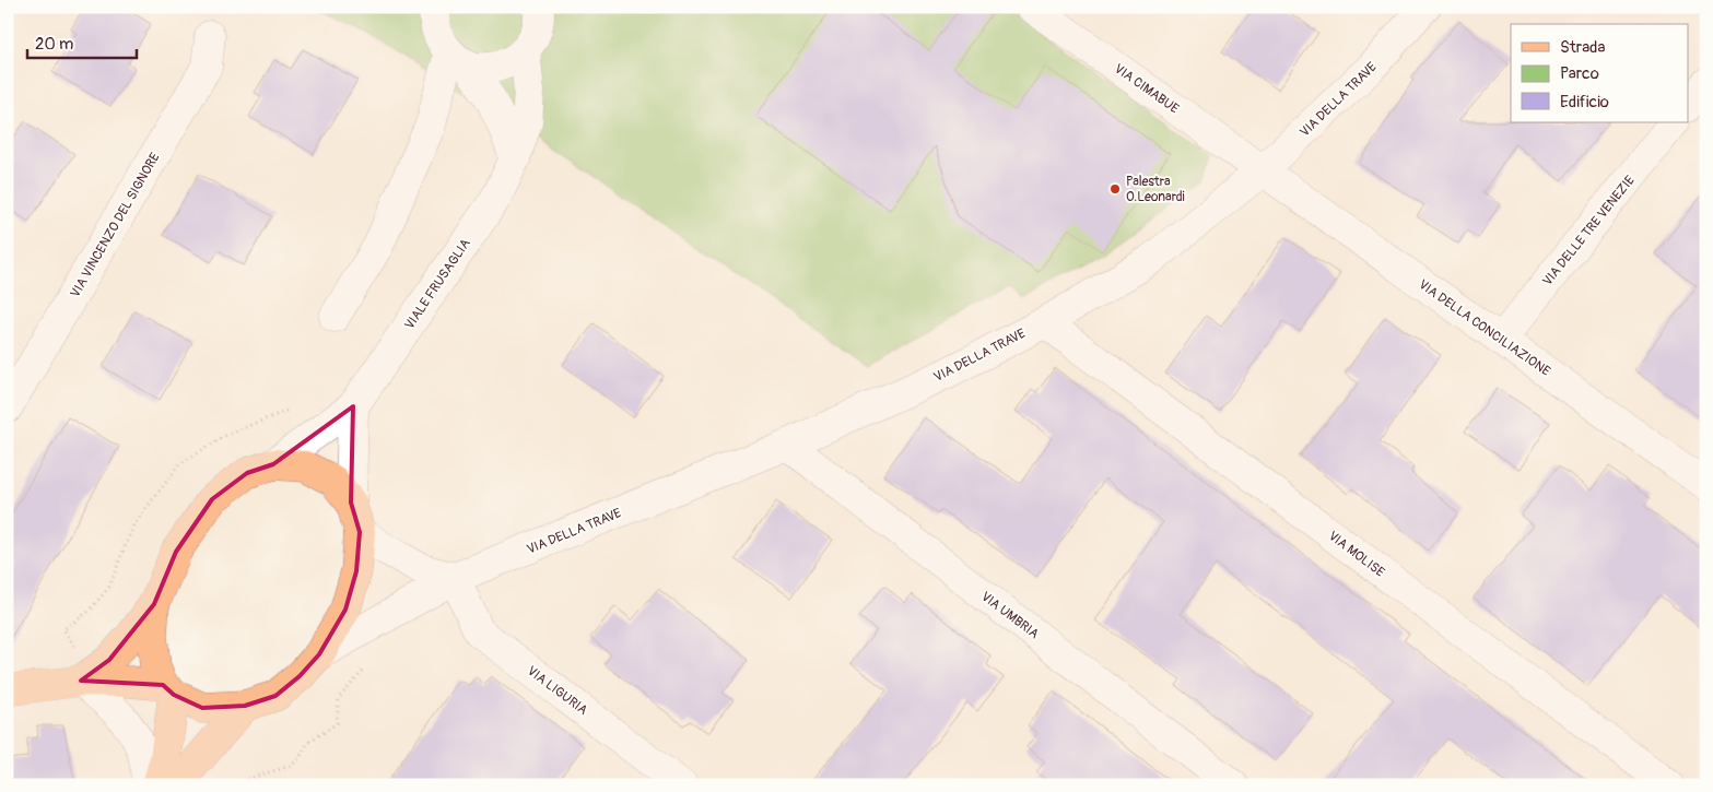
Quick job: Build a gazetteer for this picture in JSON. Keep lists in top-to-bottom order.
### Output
{
  "streets": {
    "main road": ["VIA DELLA TRAVE"],
    "street": [
      "VIA CIMABUE",
      "VIA VINCENZO DEL SIGNORE",
      "VIA DELLE TRE VENEZIE",
      "VIALE FRUSAGLIA",
      "VIA DELLA CONCILIAZIONE",
      "VIA MOLISE",
      "VIA UMBRIA",
      "VIA LIGURIA"
    ]
  },
  "crossings": [
    ["VIA CIMABUE", "VIA DELLA TRAVE"],
    ["VIA CIMABUE", "VIA DELLA CONCILIAZIONE"],
    ["VIA DELLA TRAVE", "VIALE FRUSAGLIA"],
    ["VIA DELLA TRAVE", "VIA DELLA CONCILIAZIONE"],
    ["VIA DELLA TRAVE", "VIA MOLISE"],
    ["VIA DELLA TRAVE", "VIA UMBRIA"],
    ["VIA DELLA TRAVE", "VIA LIGURIA"],
    ["VIA DELLE TRE VENEZIE", "VIA DELLA CONCILIAZIONE"]
  ],
  "places": ["Palestra O.Leonardi"],
  "legend": ["Strada", "Parco", "Edificio"],
  "scale_bar": "20 m"
}
